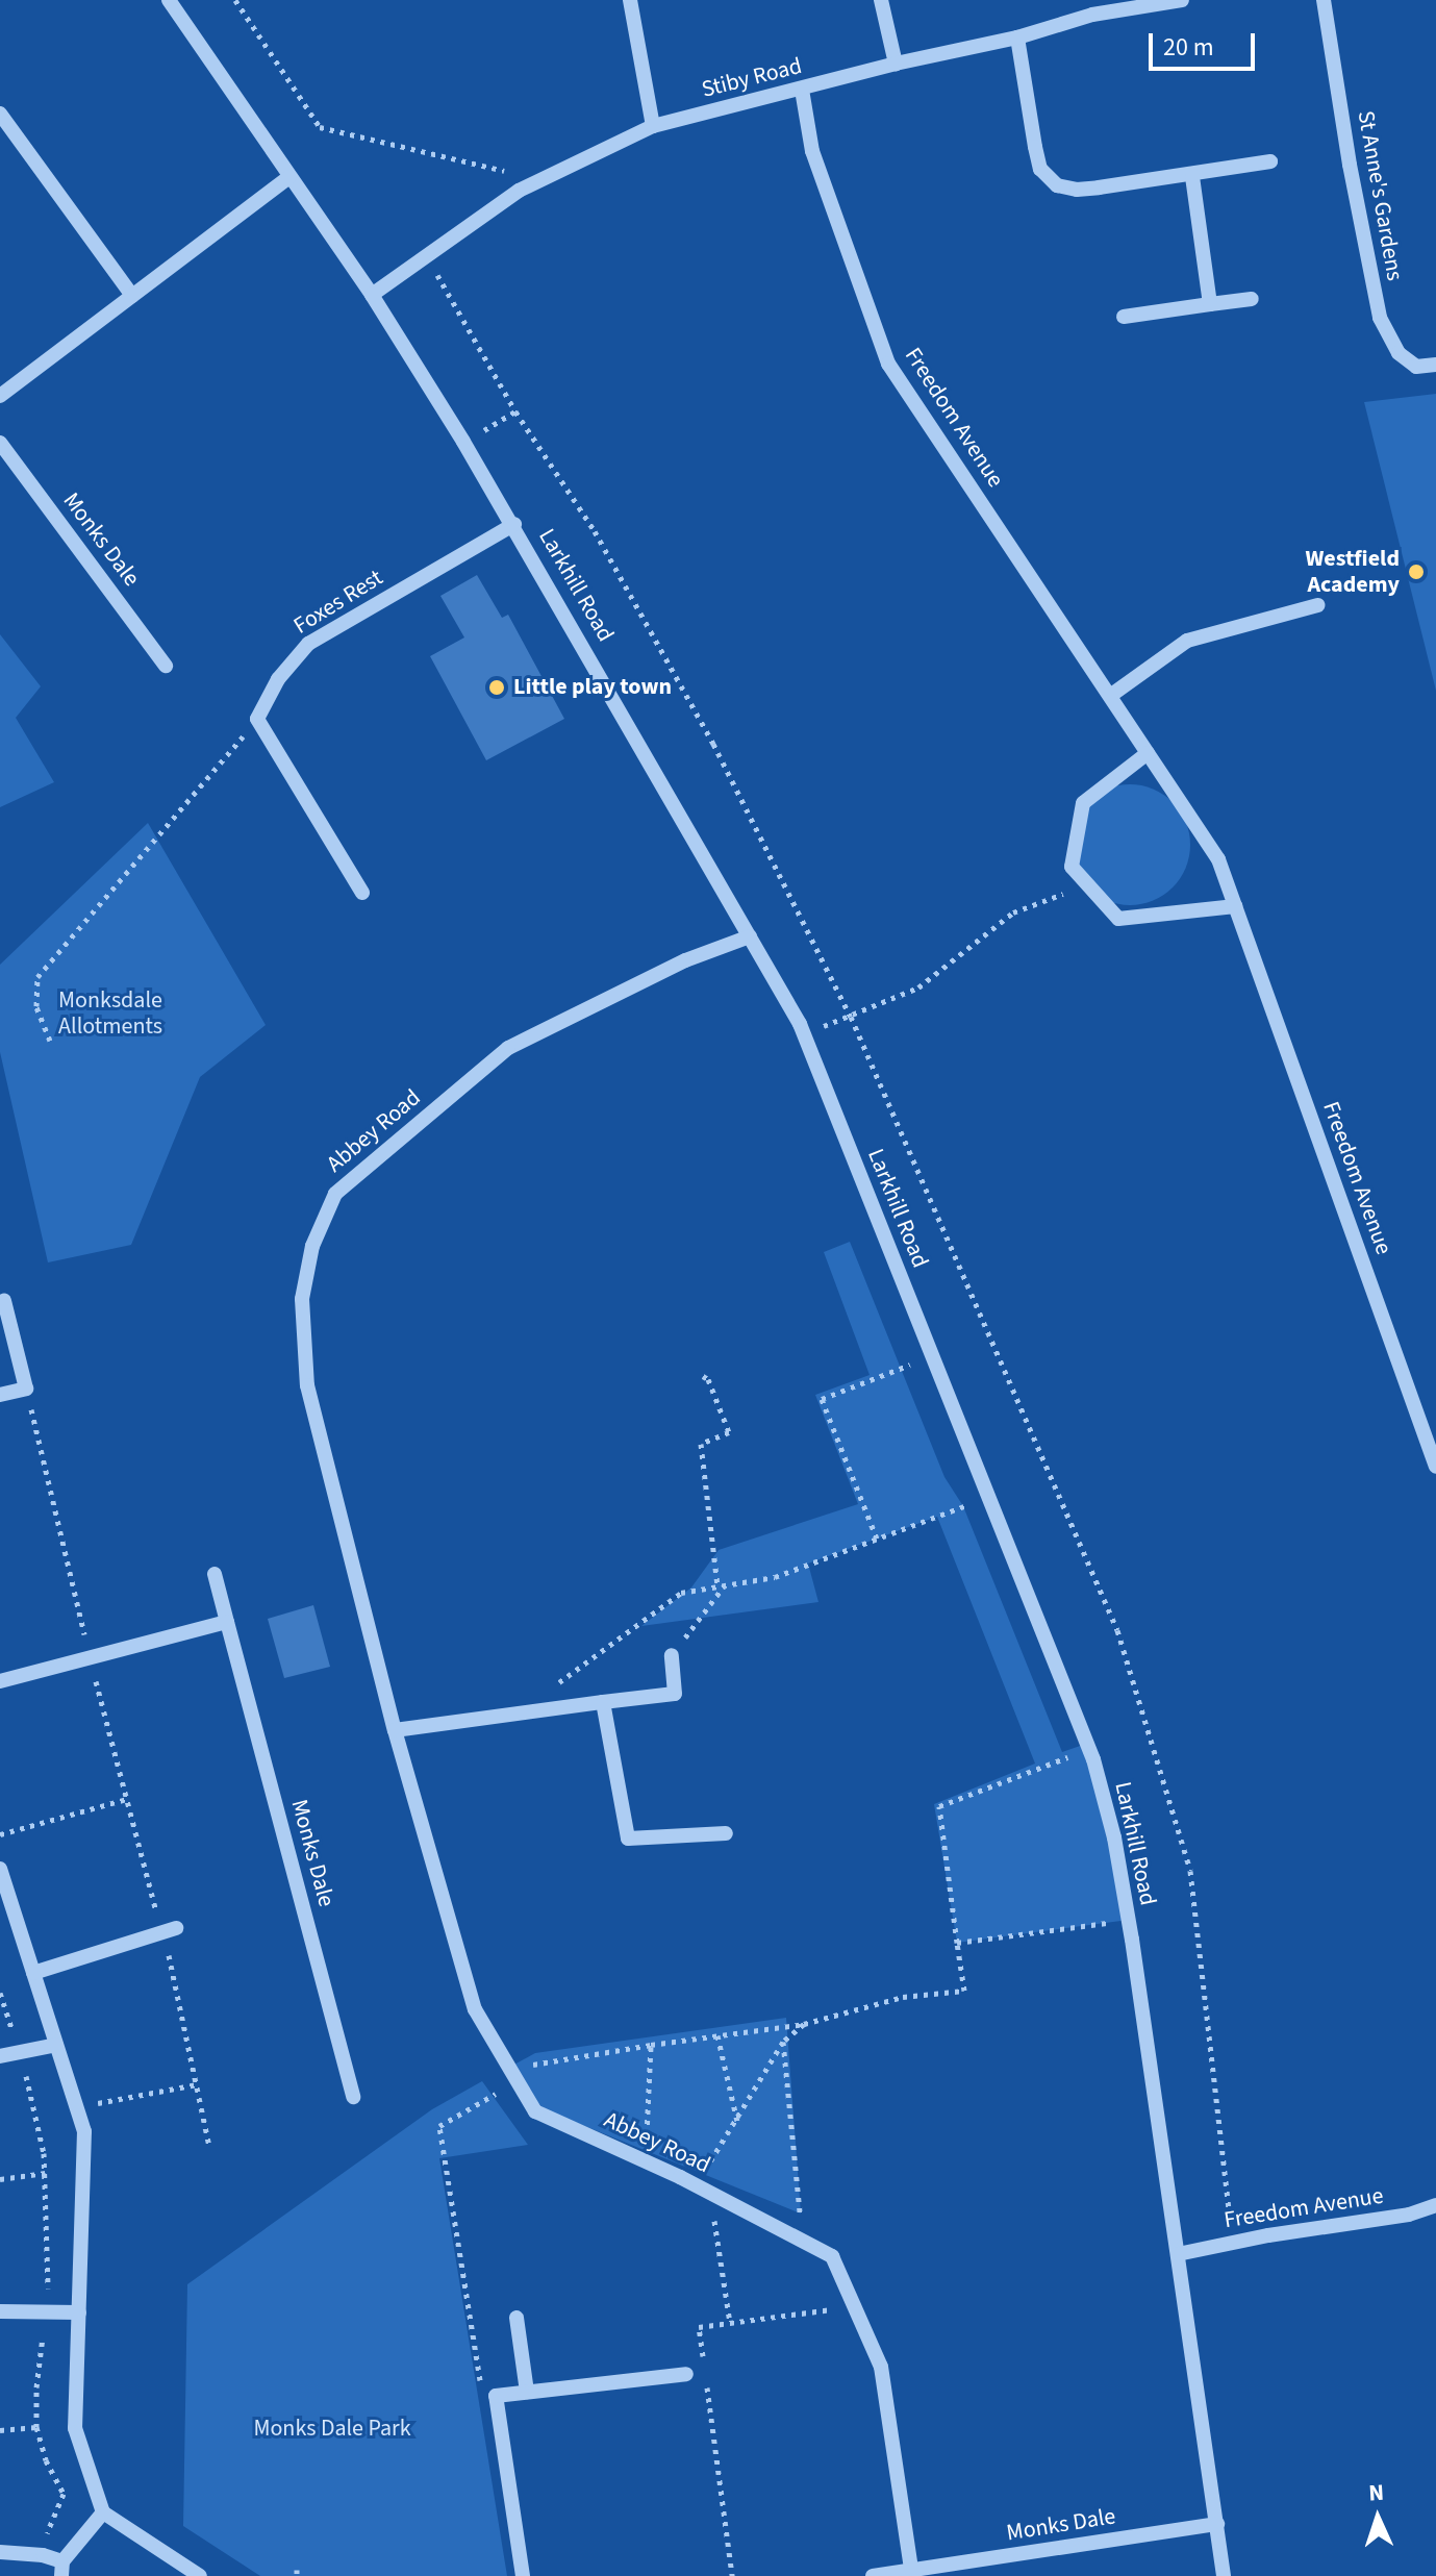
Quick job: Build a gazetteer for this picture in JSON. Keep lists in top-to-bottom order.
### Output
{
  "streets": {
    "street": [
      "Stiby Road",
      "St Anne's Gardens",
      "Freedom Avenue",
      "Monks Dale",
      "Larkhill Road",
      "Foxes Rest",
      "Abbey Road"
    ]
  },
  "crossings": [
    ["Stiby Road", "Freedom Avenue"],
    ["Stiby Road", "Larkhill Road"],
    ["Freedom Avenue", "Larkhill Road"],
    ["Monks Dale", "Larkhill Road"],
    ["Monks Dale", "Abbey Road"],
    ["Larkhill Road", "Foxes Rest"],
    ["Larkhill Road", "Abbey Road"]
  ],
  "parks": ["Monksdale Allotments", "Monks Dale Park"],
  "places": ["Westfield Academy", "Little play town"],
  "scale_bar": "20 m",
  "north": "top"
}
